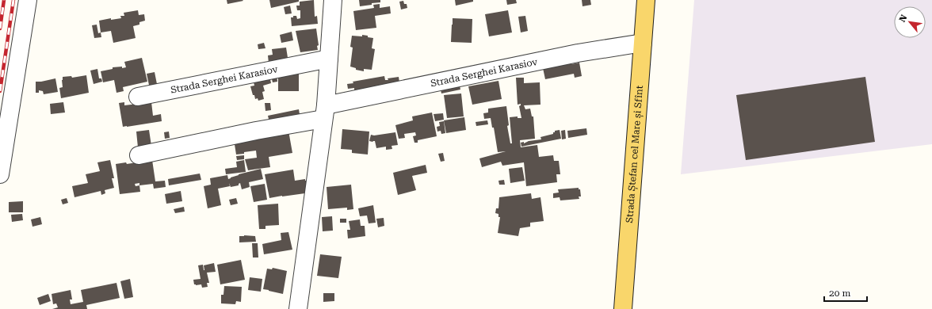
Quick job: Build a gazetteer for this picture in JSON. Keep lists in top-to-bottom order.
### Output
{
  "streets": {
    "main road": ["Strada Ștefan cel Mare și Sfînt"],
    "street": ["Strada Serghei Karasiov"]
  },
  "crossings": [
    ["Strada Serghei Karasiov", "Strada Ștefan cel Mare și Sfînt"]
  ],
  "scale_bar": "20 m",
  "north": "top left"
}
